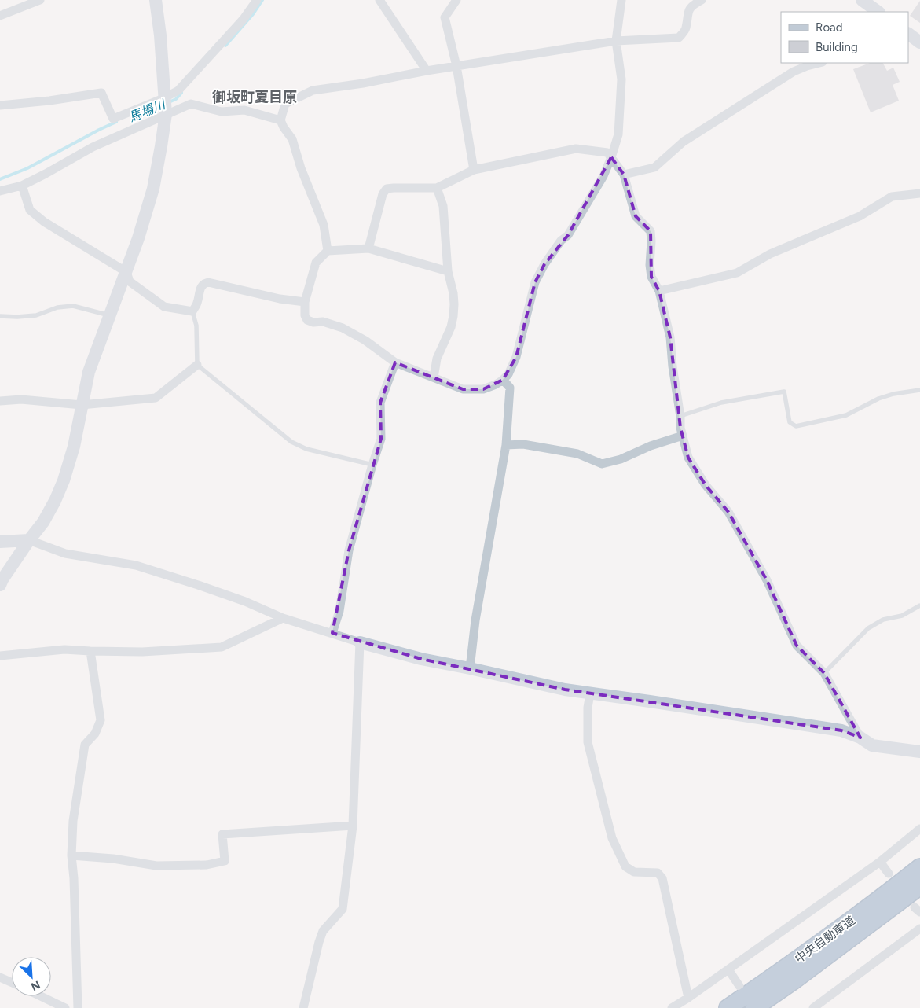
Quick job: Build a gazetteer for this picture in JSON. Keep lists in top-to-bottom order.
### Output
{
  "streets": {
    "highway": ["中央自動車道"]
  },
  "districts": ["御坂町夏目原"],
  "water": ["馬場川"],
  "legend": ["Road", "Building"],
  "north": "bottom right"
}
